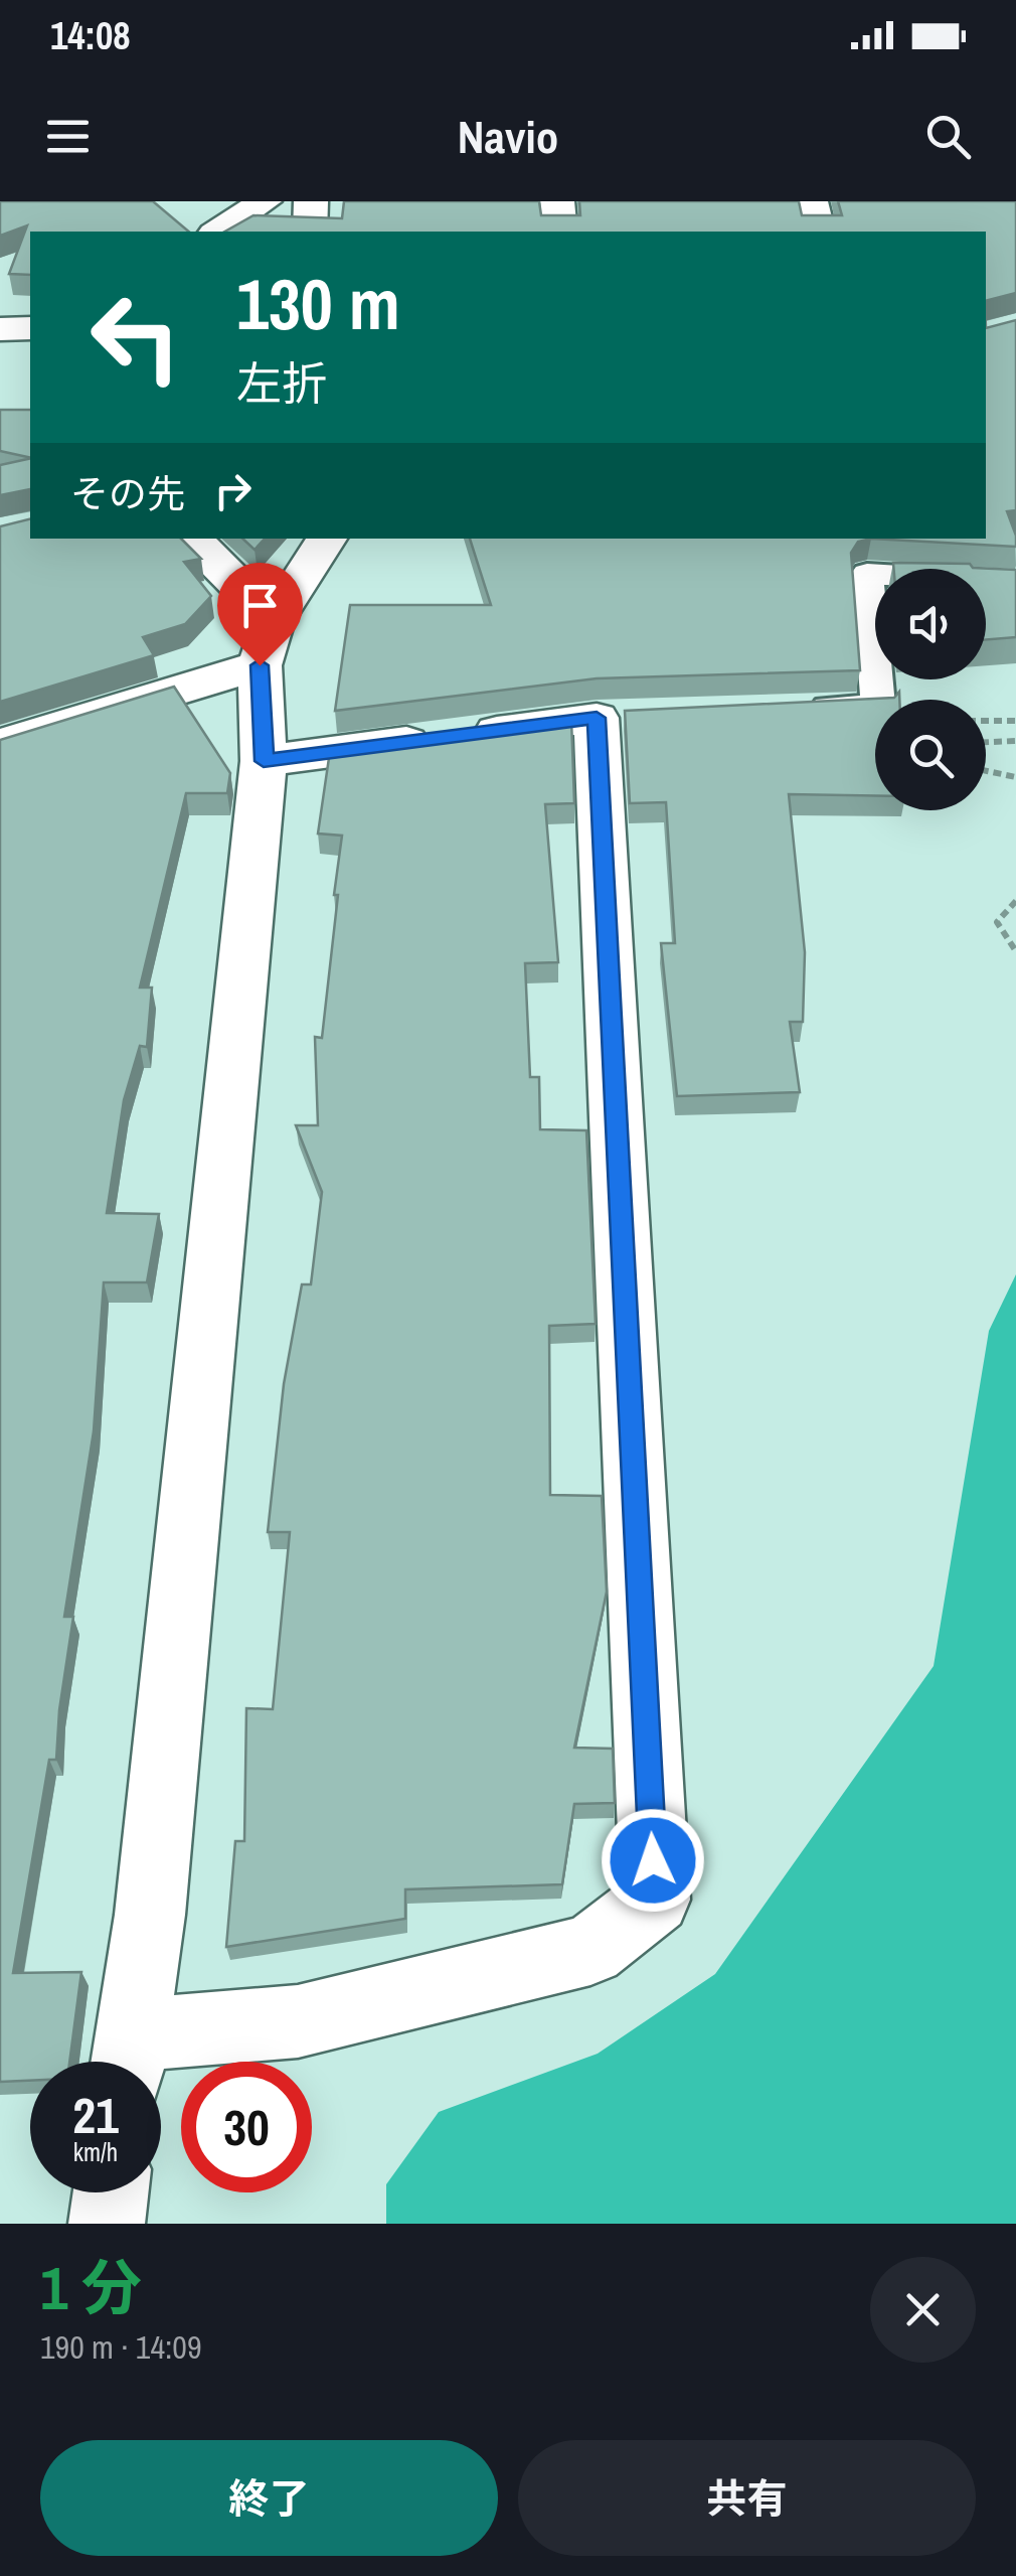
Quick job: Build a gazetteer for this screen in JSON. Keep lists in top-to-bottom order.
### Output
{
  "page": {
    "status": "14:08",
    "header": "Navio",
    "turn": ["130 m", "左折"],
    "then": "その先",
    "speed": "21 km/h",
    "limit": "30",
    "heading": ["1 分", "190 m · 14:09"],
    "buttons": ["終了", "共有"]
  }
}
